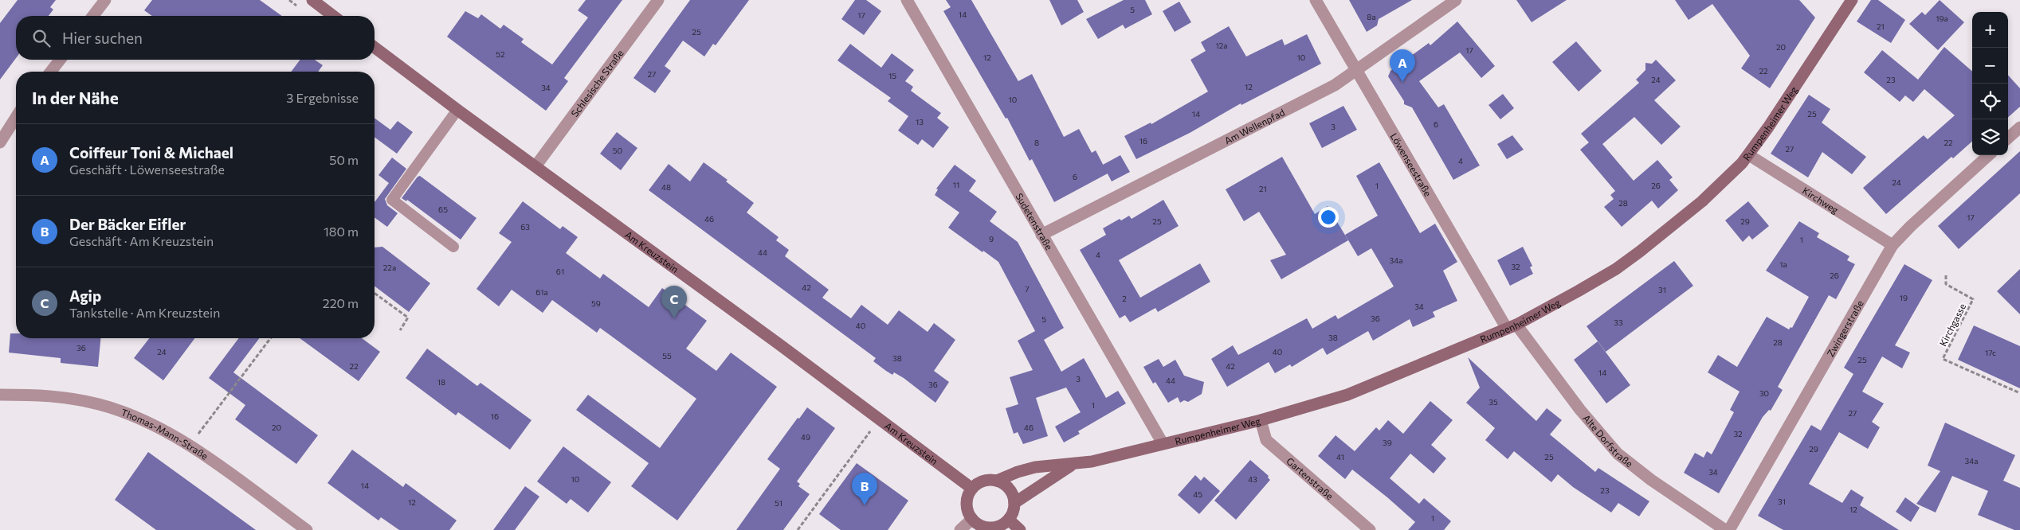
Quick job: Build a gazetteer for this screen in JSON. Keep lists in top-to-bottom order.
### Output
{
  "streets": {
    "street": [
      "Schlesische Straße",
      "Rumpenheimer Weg",
      "Am Wellenpfad",
      "Löwenseestraße",
      "Kirchweg",
      "Sudetenstraße",
      "Am Kreuzstein",
      "Zwingerstraße",
      "Thomas-Mann-Straße",
      "Alte Dorfstraße",
      "Gartenstraße"
    ],
    "path": ["Kirchgasse"]
  },
  "crossings": [
    ["Schlesische Straße", "Am Kreuzstein"],
    ["Rumpenheimer Weg", "Löwenseestraße"],
    ["Rumpenheimer Weg", "Kirchweg"],
    ["Rumpenheimer Weg", "Sudetenstraße"],
    ["Rumpenheimer Weg", "Am Kreuzstein"],
    ["Rumpenheimer Weg", "Alte Dorfstraße"],
    ["Rumpenheimer Weg", "Gartenstraße"],
    ["Am Wellenpfad", "Löwenseestraße"],
    ["Am Wellenpfad", "Sudetenstraße"],
    ["Löwenseestraße", "Alte Dorfstraße"],
    ["Kirchweg", "Zwingerstraße"]
  ],
  "house_numbers": [
    "5",
    "14",
    "17",
    "8a",
    "19a",
    "21",
    "25",
    "12a",
    "20",
    "17",
    "52",
    "12",
    "10",
    "22",
    "27",
    "15",
    "24",
    "23",
    "12",
    "34",
    "10",
    "14",
    "25",
    "13",
    "6",
    "3",
    "16",
    "8",
    "22",
    "27",
    "50",
    "4",
    "6",
    "24",
    "11",
    "1",
    "26",
    "48",
    "21",
    "28",
    "65",
    "17",
    "46",
    "25",
    "29",
    "63",
    "9",
    "1",
    "44",
    "4",
    "34a",
    "1a",
    "32",
    "22a",
    "61",
    "26",
    "42",
    "7",
    "31",
    "61a",
    "19",
    "2",
    "59",
    "34",
    "36",
    "5",
    "33",
    "40",
    "38",
    "28",
    "36",
    "24",
    "40",
    "17c",
    "55",
    "38",
    "25",
    "22",
    "42",
    "14",
    "3",
    "44",
    "18",
    "36",
    "30",
    "35",
    "1",
    "27",
    "16",
    "20",
    "46",
    "32",
    "49",
    "39",
    "29",
    "41",
    "25",
    "34a",
    "34",
    "10",
    "43",
    "14",
    "23",
    "45",
    "31",
    "12",
    "51",
    "12",
    "1"
  ],
  "page": {
    "map_buttons": ["+", "−"],
    "search": "Hier suchen",
    "pins": ["A", "C", "B"],
    "heading": ["In der Nähe", "3 Ergebnisse"],
    "list": [
      {
        "mark": "A",
        "name": "Coiffeur Toni & Michael",
        "note": "Geschäft · Löwenseestraße",
        "value": "50 m"
      },
      {
        "mark": "B",
        "name": "Der Bäcker Eifler",
        "note": "Geschäft · Am Kreuzstein",
        "value": "180 m"
      },
      {
        "mark": "C",
        "name": "Agip",
        "note": "Tankstelle · Am Kreuzstein",
        "value": "220 m"
      }
    ]
  }
}
